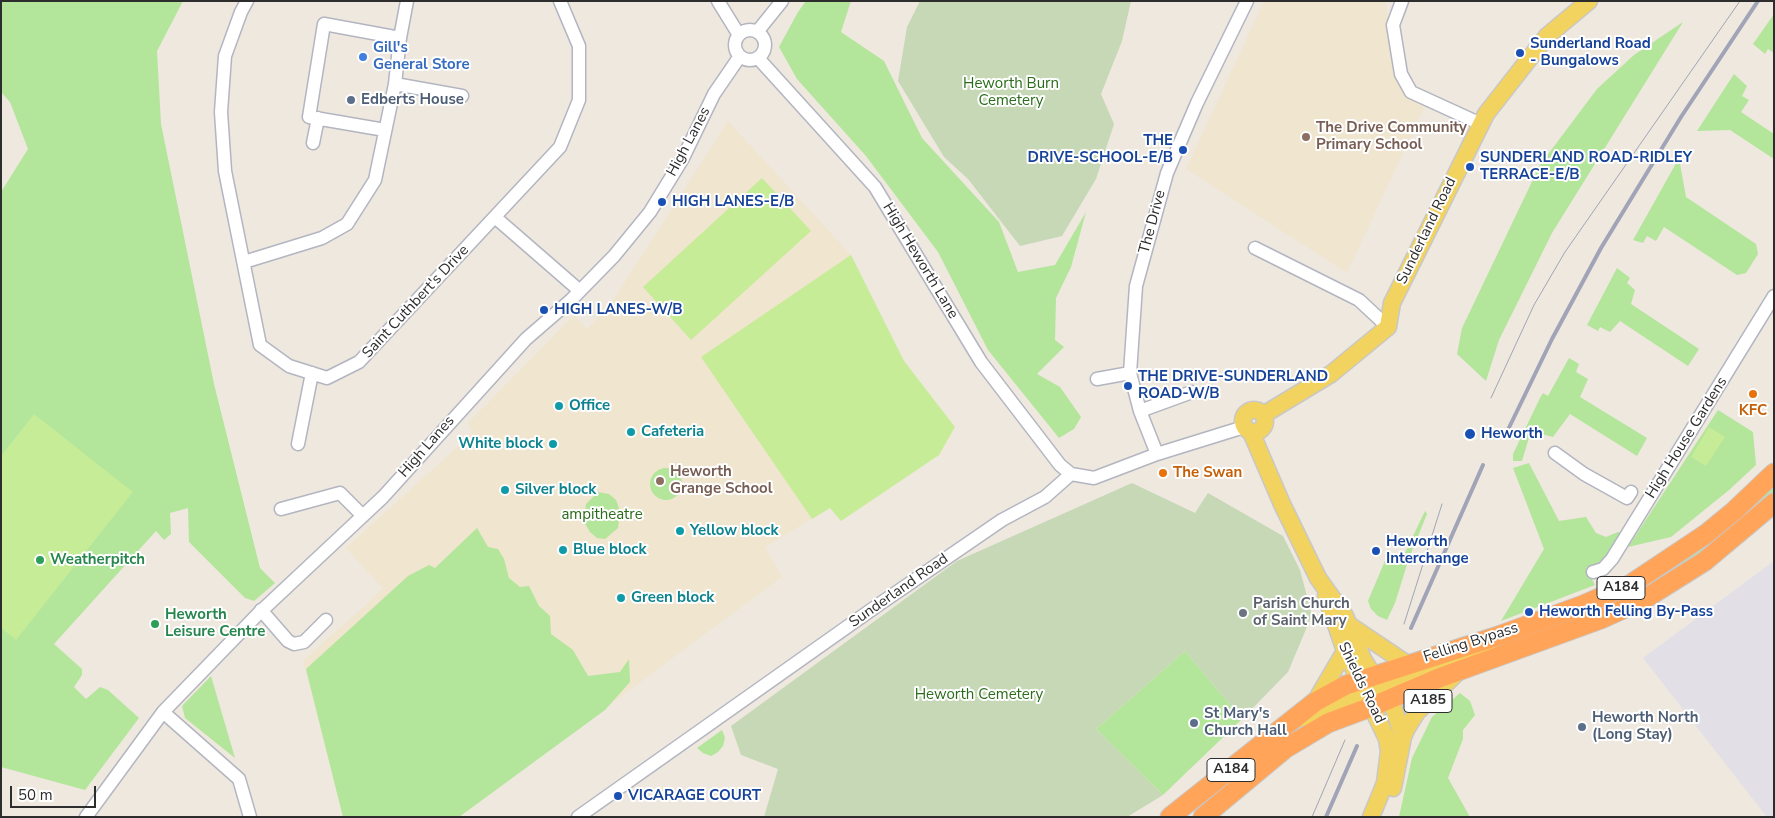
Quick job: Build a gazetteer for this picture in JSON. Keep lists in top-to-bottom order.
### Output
{
  "streets": {
    "highway": ["A184", "Felling Bypass"],
    "main road": ["Sunderland Road", "Shields Road", "A185"],
    "street": [
      "High Lanes",
      "The Drive",
      "High Heworth Lane",
      "Saint Cuthbert's Drive",
      "High House Gardens"
    ]
  },
  "crossings": [
    ["High Lanes", "High Heworth Lane"],
    ["Sunderland Road", "High Heworth Lane"],
    ["Felling Bypass", "Shields Road"],
    ["Felling Bypass", "A185"],
    ["Shields Road", "A185"]
  ],
  "parks": ["Heworth Burn Cemetery", "ampitheatre", "Heworth Cemetery"],
  "places": [
    "Sunderland Road - Bungalows",
    "Gill's General Store",
    "Edberts House",
    "The Drive Community Primary School",
    "THE DRIVE-SCHOOL-E/B",
    "SUNDERLAND ROAD-RIDLEY TERRACE-E/B",
    "HIGH LANES-E/B",
    "HIGH LANES-W/B",
    "THE DRIVE-SUNDERLAND ROAD-W/B",
    "KFC",
    "Office",
    "Cafeteria",
    "Heworth",
    "White block",
    "The Swan",
    "Heworth Grange School",
    "Silver block",
    "Yellow block",
    "Blue block",
    "Heworth Interchange",
    "Weatherpitch",
    "Green block",
    "Heworth Felling By-Pass",
    "Parish Church of Saint Mary",
    "Heworth Leisure Centre",
    "St Mary's Church Hall",
    "Heworth North (Long Stay)",
    "VICARAGE COURT"
  ],
  "scale_bar": "50 m"
}
